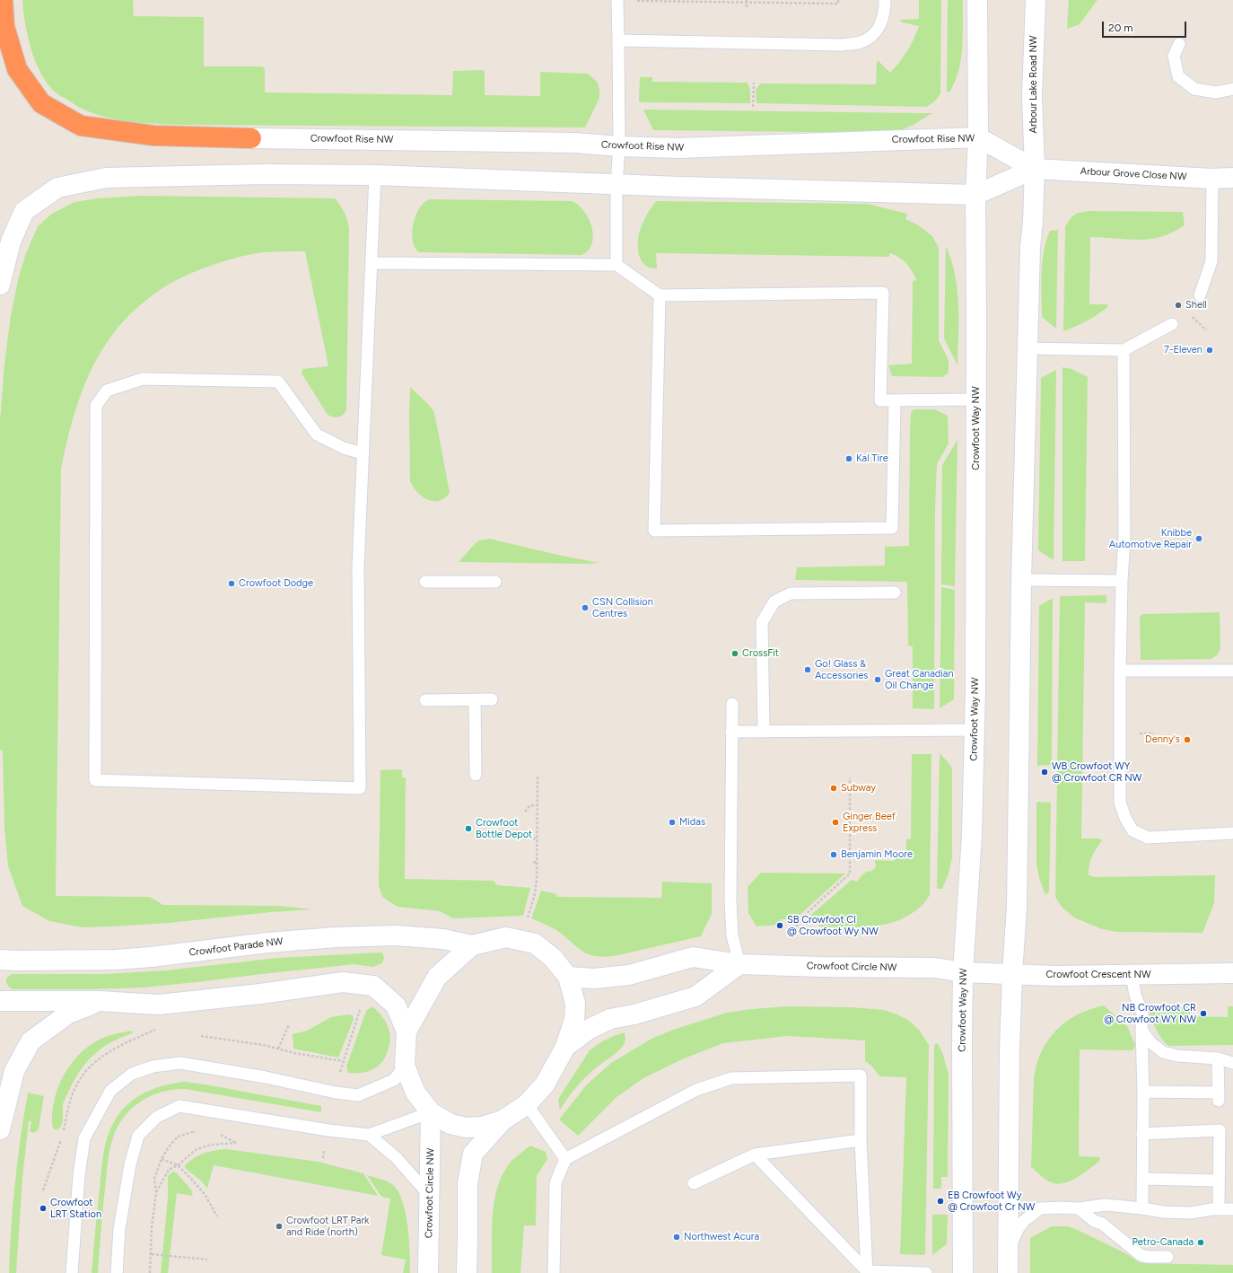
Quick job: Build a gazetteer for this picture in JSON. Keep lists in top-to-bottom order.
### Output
{
  "streets": {
    "street": [
      "Arbour Lake Road NW",
      "Crowfoot Rise NW",
      "Arbour Grove Close NW",
      "Crowfoot Way NW",
      "Crowfoot Parade NW",
      "Crowfoot Circle NW",
      "Crowfoot Crescent NW"
    ]
  },
  "crossings": [
    ["Arbour Lake Road NW", "Crowfoot Rise NW"],
    ["Arbour Lake Road NW", "Arbour Grove Close NW"],
    ["Crowfoot Rise NW", "Arbour Grove Close NW"],
    ["Crowfoot Rise NW", "Crowfoot Way NW"],
    ["Crowfoot Way NW", "Crowfoot Circle NW"],
    ["Crowfoot Way NW", "Crowfoot Crescent NW"],
    ["Crowfoot Circle NW", "Crowfoot Crescent NW"]
  ],
  "places": [
    "Shell",
    "7-Eleven",
    "Kal Tire",
    "Knibbe Automotive Repair",
    "Crowfoot Dodge",
    "CSN Collision Centres",
    "CrossFit",
    "Go! Glass & Accessories",
    "Great Canadian Oil Change",
    "Denny's",
    "WB Crowfoot WY @ Crowfoot CR NW",
    "Subway",
    "Midas",
    "Ginger Beef Express",
    "Crowfoot Bottle Depot",
    "Benjamin Moore",
    "SB Crowfoot Cl @ Crowfoot Wy NW",
    "NB Crowfoot CR @ Crowfoot WY NW",
    "EB Crowfoot Wy @ Crowfoot Cr NW",
    "Crowfoot LRT Station",
    "Crowfoot LRT Park and Ride (north)",
    "Northwest Acura",
    "Petro-Canada"
  ],
  "scale_bar": "20 m"
}
